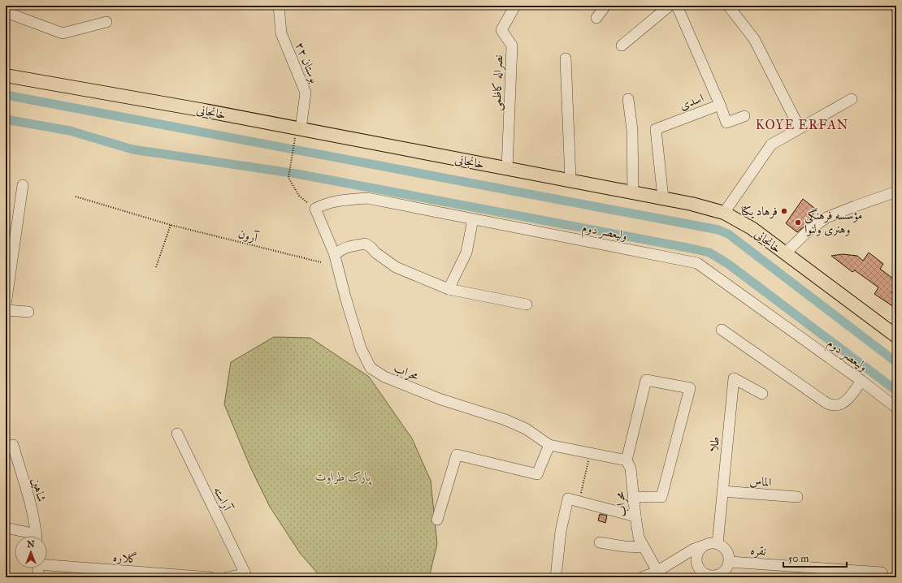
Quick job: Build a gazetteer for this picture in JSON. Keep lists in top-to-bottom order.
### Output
{
  "streets": {
    "main road": ["خانجانی"],
    "street": [
      "بوستان ۲۲",
      "نصراله کاظمی",
      "اسدی",
      "ولیعصر دوم",
      "محراب",
      "طلا",
      "الماس",
      "شاهین",
      "آراسته",
      "نقره",
      "گلاره"
    ],
    "path": ["آرون"]
  },
  "crossings": [
    ["بوستان ۲۲", "خانجانی"],
    ["نصراله کاظمی", "خانجانی"],
    ["اسدی", "خانجانی"],
    ["طلا", "الماس"],
    ["طلا", "نقره"]
  ],
  "districts": ["KOYE ERFAN"],
  "parks": ["پارک طراوت"],
  "places": ["فرهاد یکتا", "مؤسسه فرهنگی وهنری ولنوا"],
  "scale_bar": "50 m",
  "north": "top"
}
